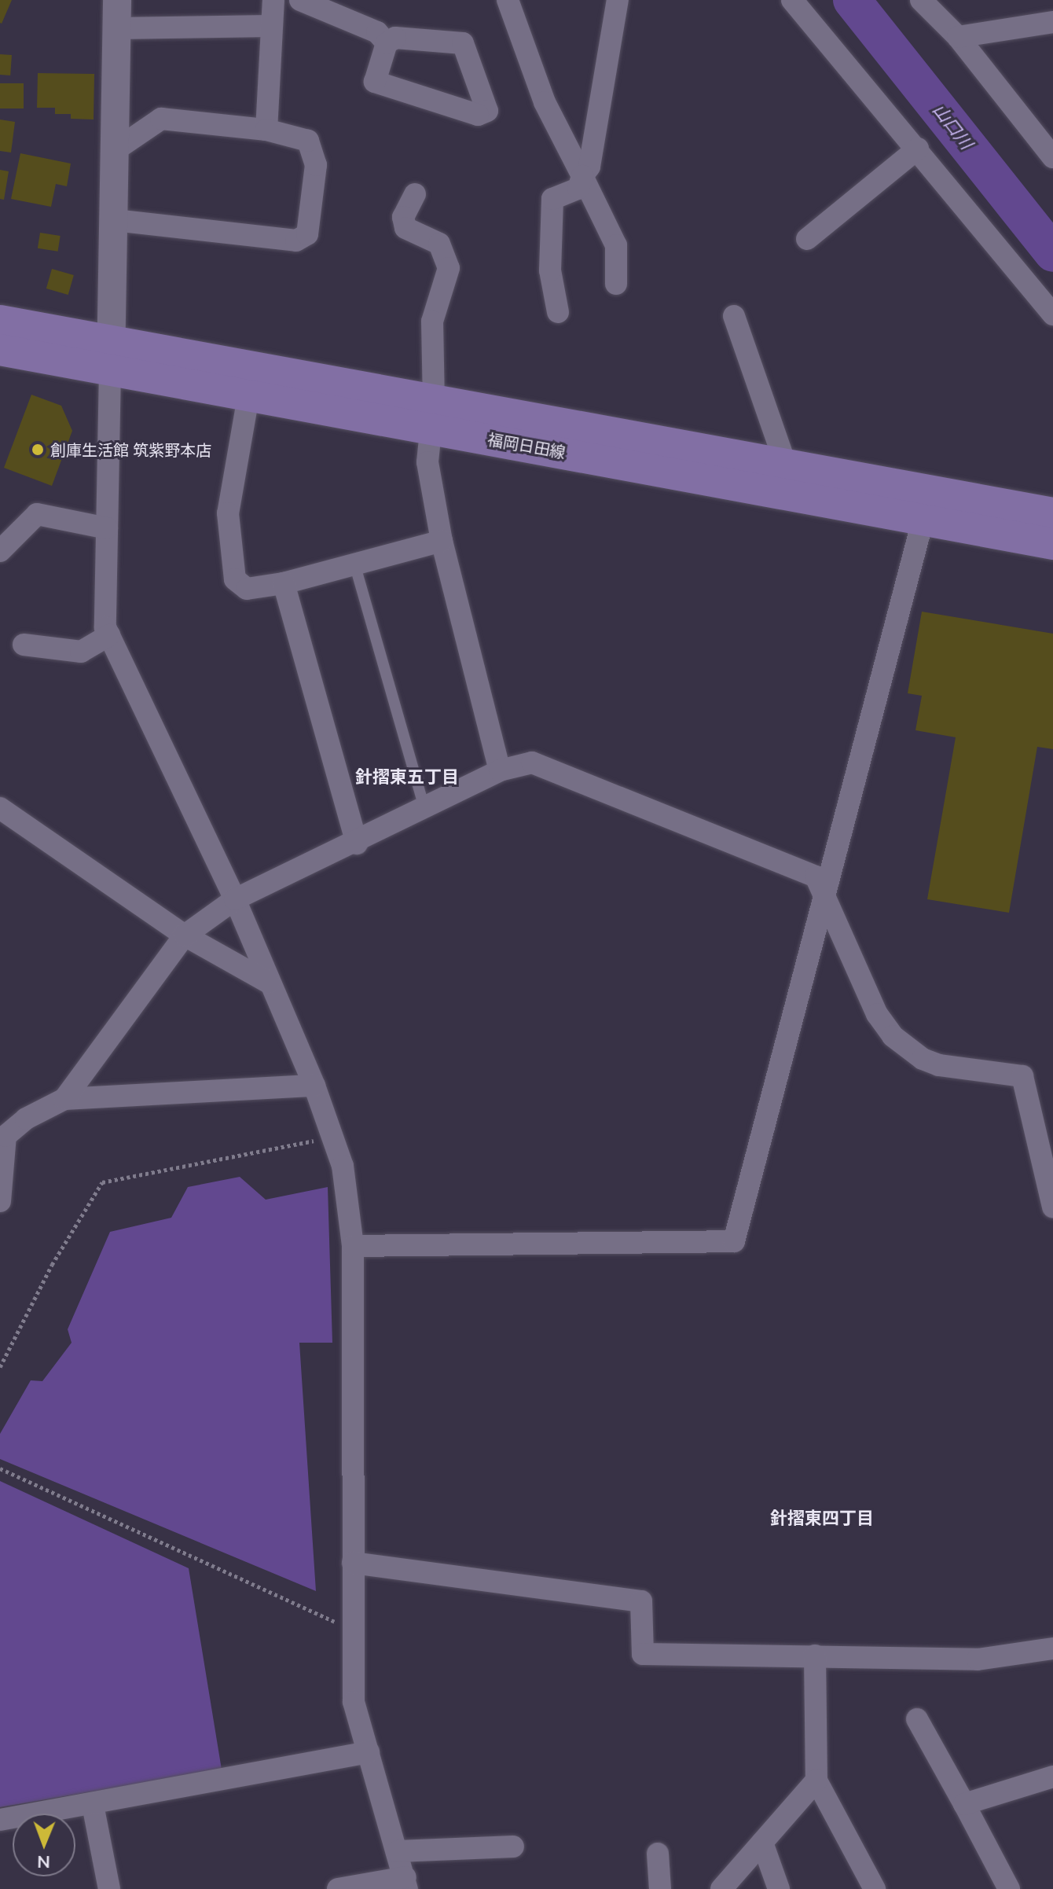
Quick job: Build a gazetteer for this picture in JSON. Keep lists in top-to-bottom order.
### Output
{
  "streets": {
    "main road": ["福岡日田線"]
  },
  "districts": ["針摺東五丁目", "針摺東四丁目"],
  "water": ["山口川"],
  "places": ["創庫生活館 筑紫野本店"],
  "north": "bottom"
}
